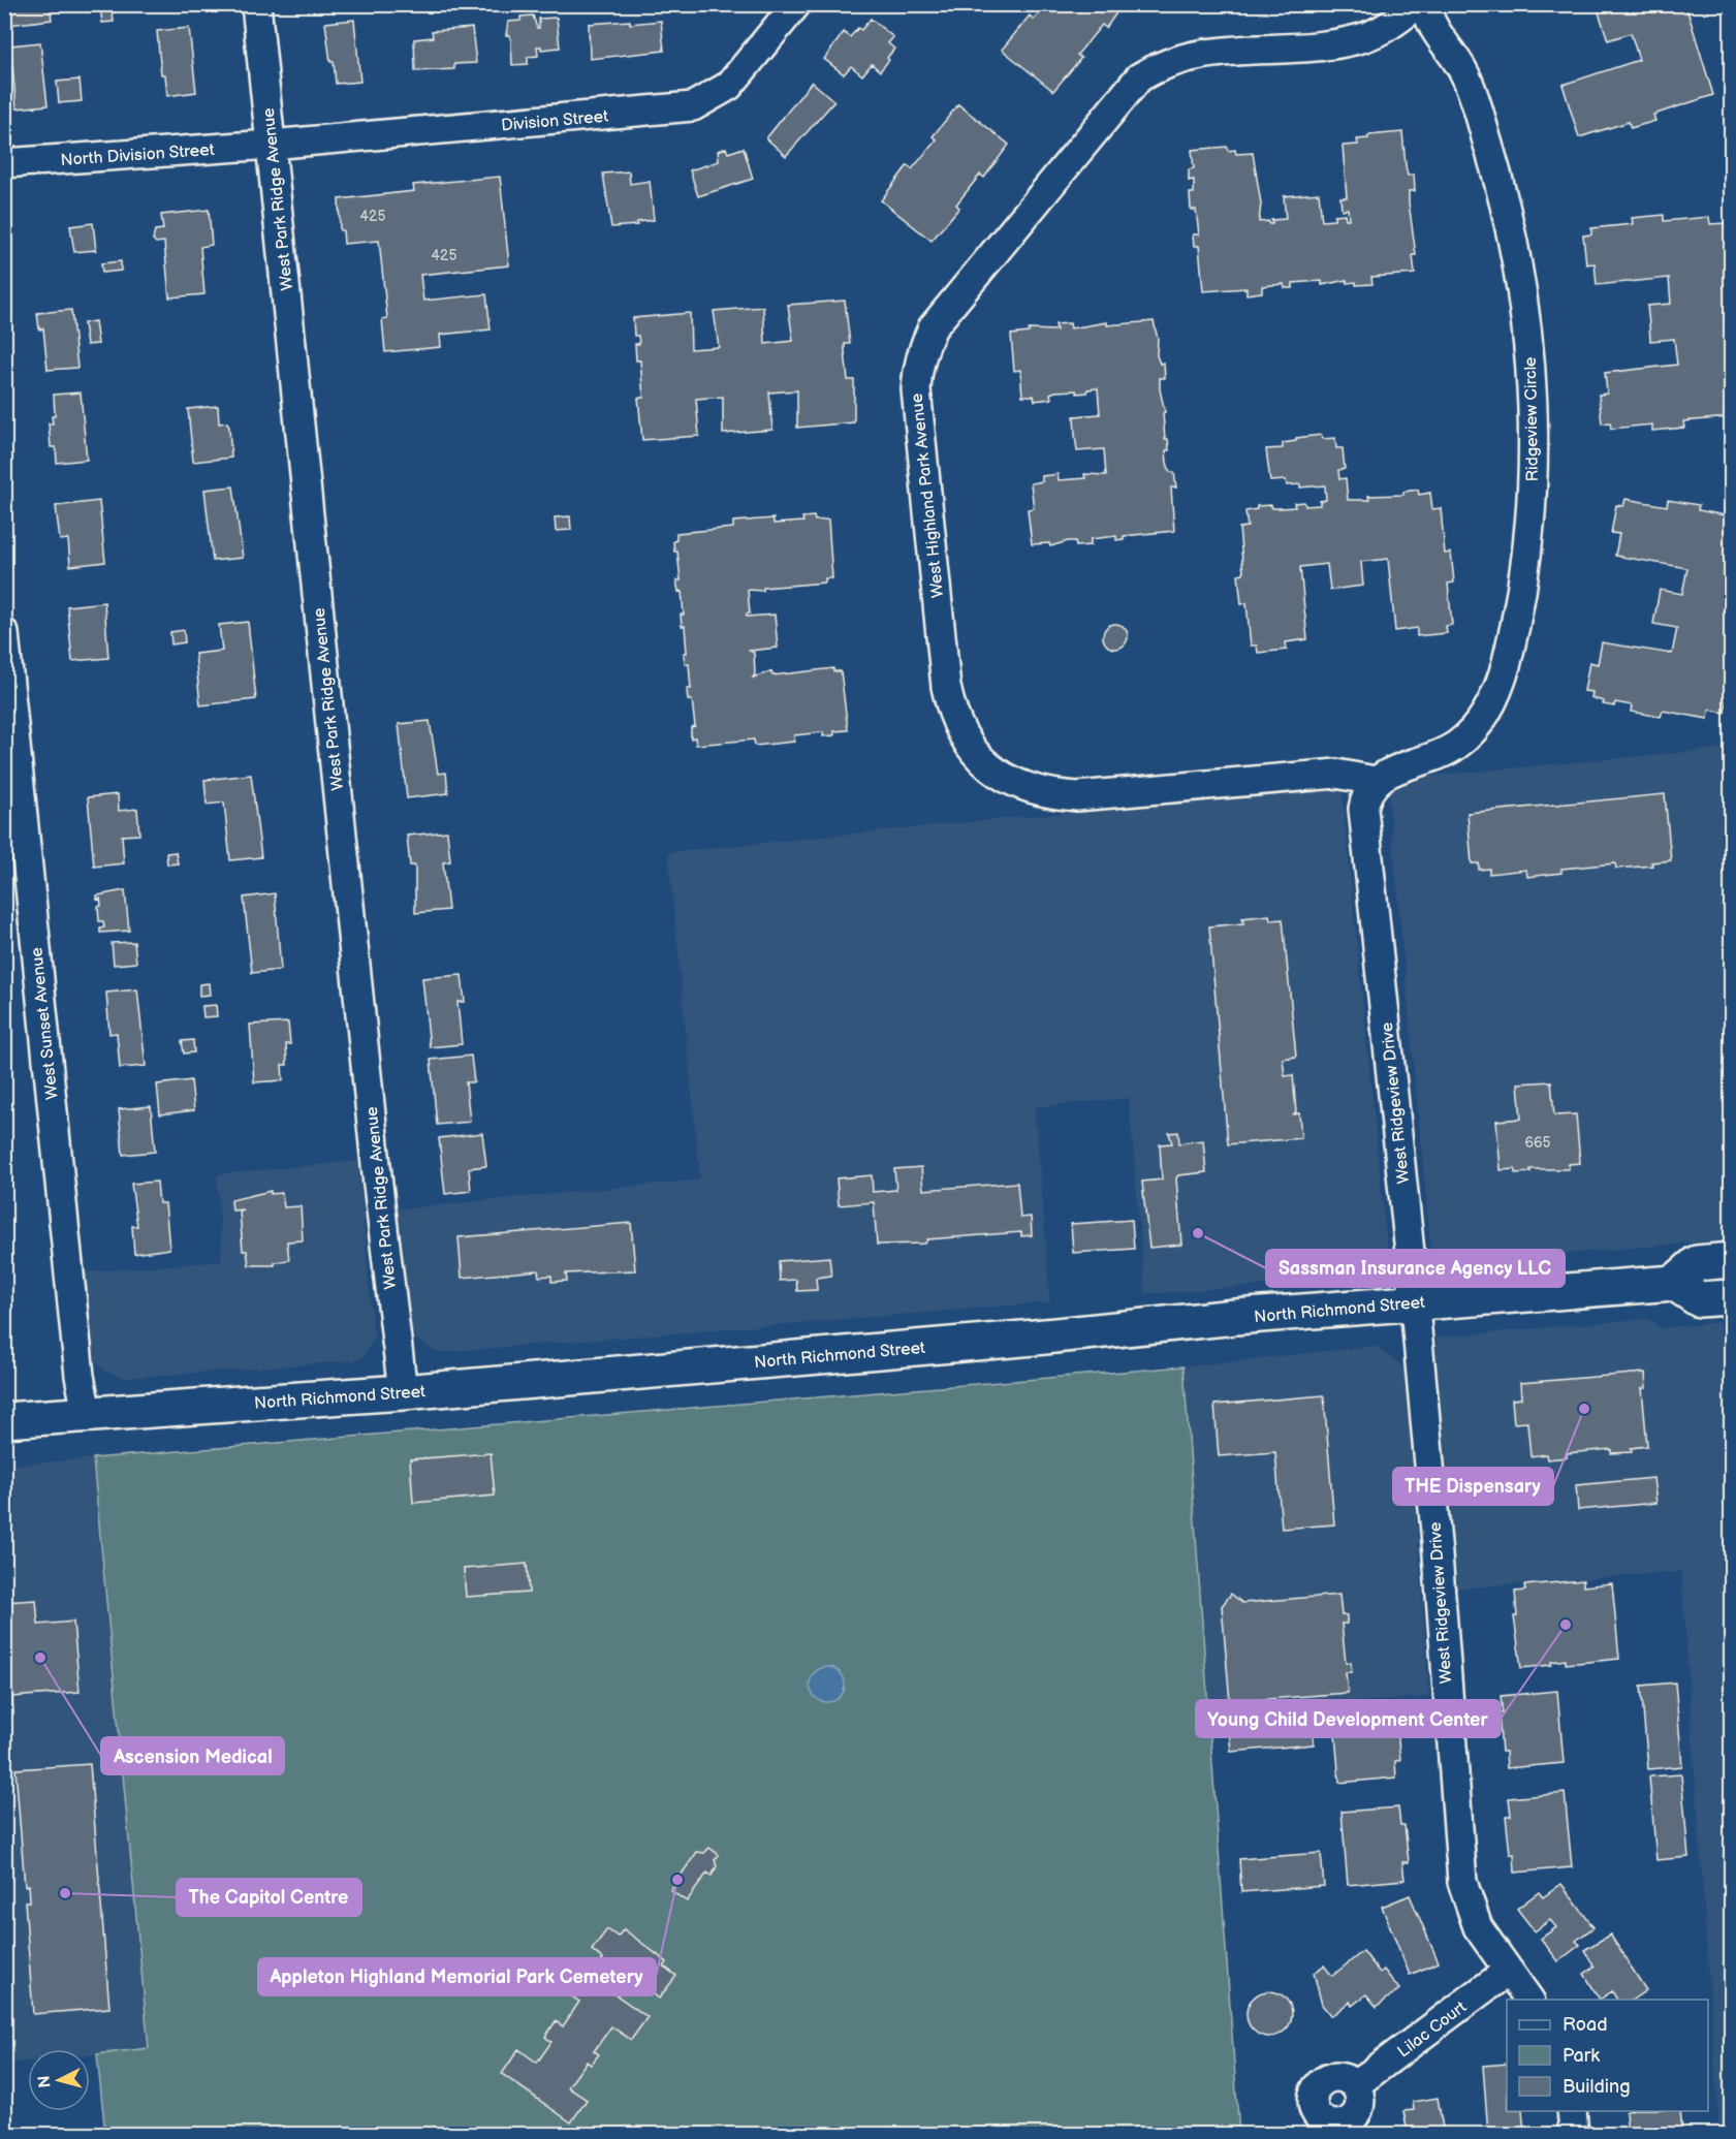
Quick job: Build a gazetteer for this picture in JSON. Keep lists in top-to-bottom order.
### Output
{
  "streets": {
    "main road": ["North Richmond Street"],
    "street": [
      "Division Street",
      "North Division Street",
      "West Park Ridge Avenue",
      "Ridgeview Circle",
      "West Highland Park Avenue",
      "West Sunset Avenue",
      "West Ridgeview Drive",
      "Lilac Court"
    ]
  },
  "crossings": [
    ["Division Street", "North Division Street"],
    ["Division Street", "West Park Ridge Avenue"],
    ["North Division Street", "West Park Ridge Avenue"],
    ["West Park Ridge Avenue", "North Richmond Street"],
    ["Ridgeview Circle", "West Highland Park Avenue"],
    ["Ridgeview Circle", "West Ridgeview Drive"],
    ["West Highland Park Avenue", "West Ridgeview Drive"],
    ["West Sunset Avenue", "North Richmond Street"],
    ["West Ridgeview Drive", "North Richmond Street"],
    ["West Ridgeview Drive", "Lilac Court"]
  ],
  "places": [
    "Sassman Insurance Agency LLC",
    "THE Dispensary",
    "Young Child Development Center",
    "Ascension Medical",
    "Appleton Highland Memorial Park Cemetery",
    "The Capitol Centre"
  ],
  "house_numbers": ["425", "425", "665"],
  "legend": ["Road", "Park", "Building"],
  "north": "left"
}
